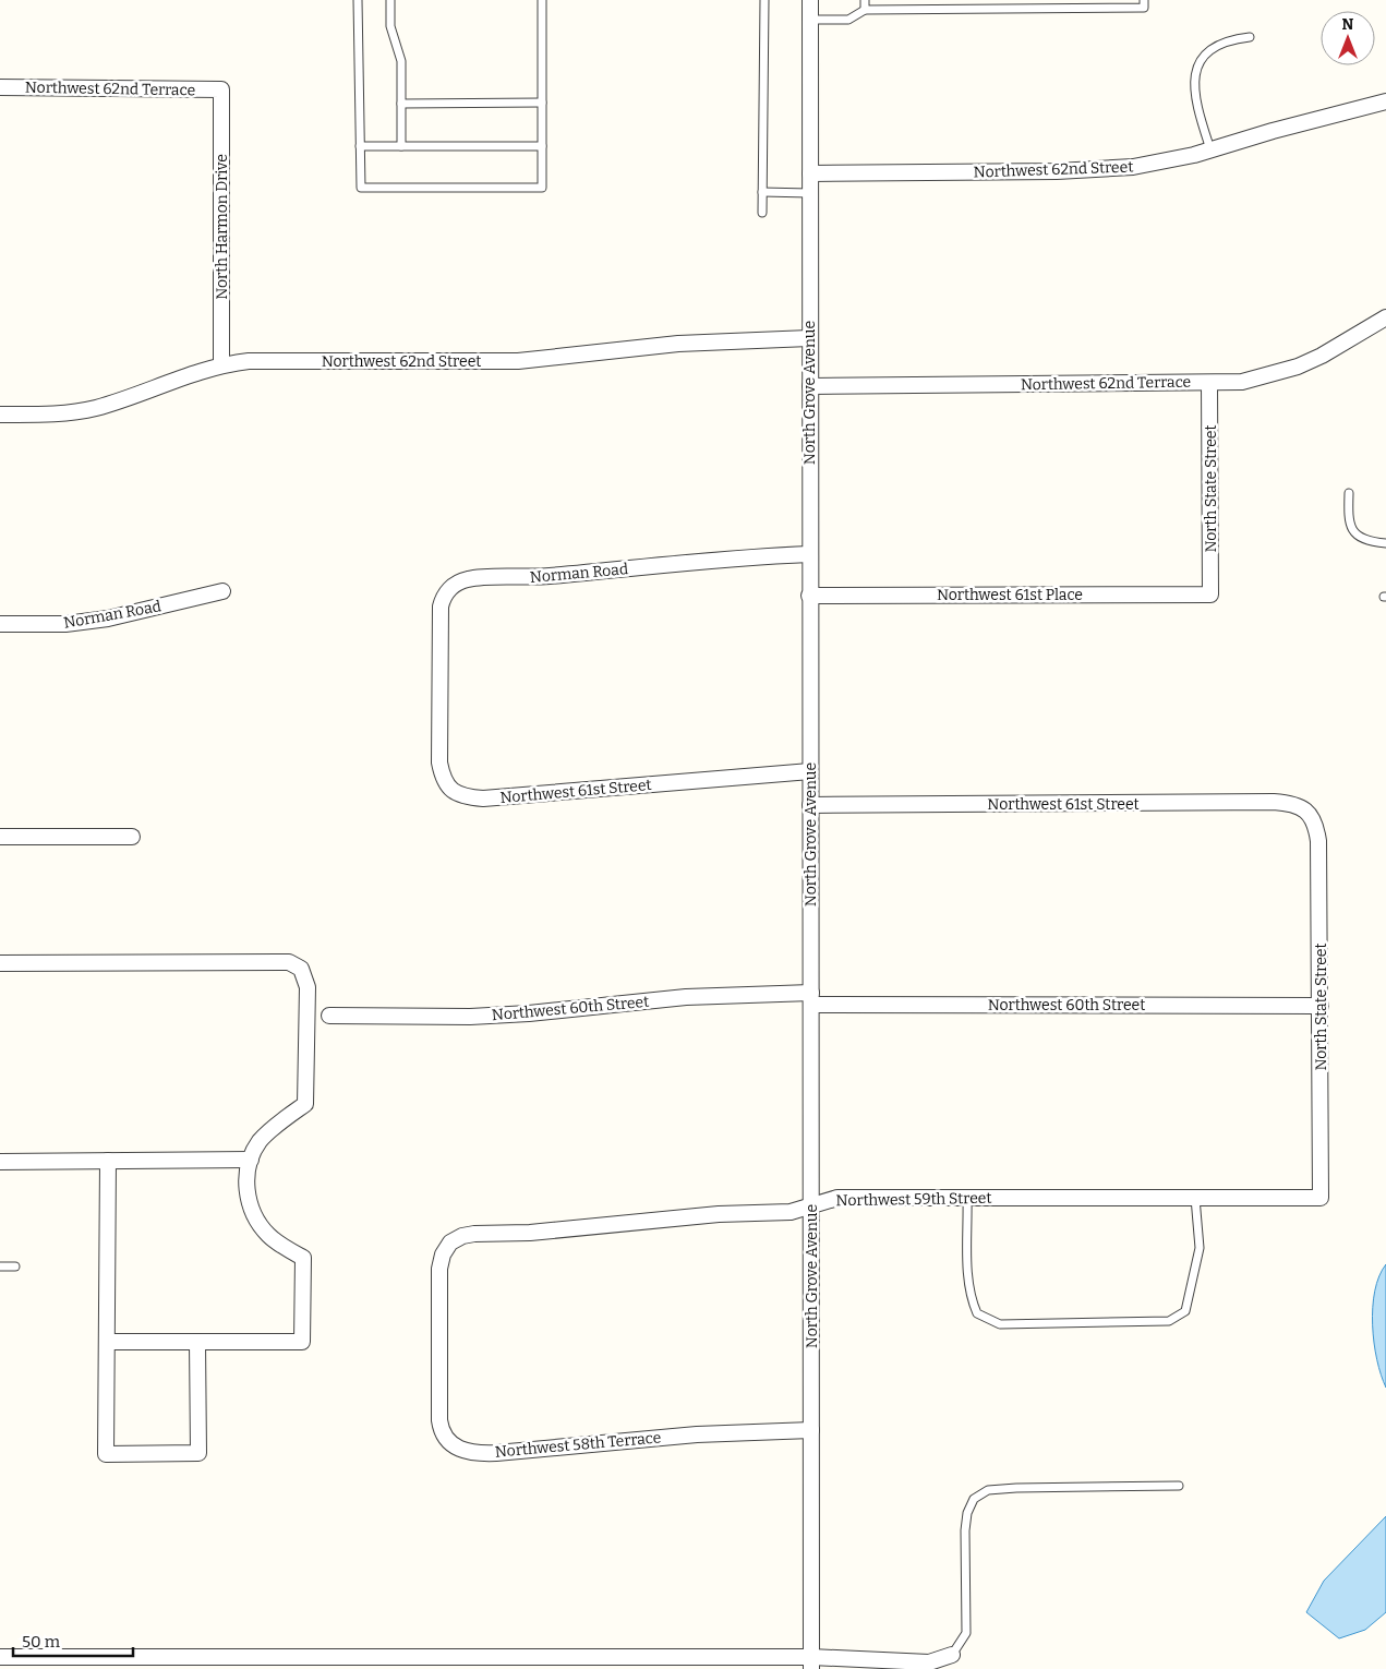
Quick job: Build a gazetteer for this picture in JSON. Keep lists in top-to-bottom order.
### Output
{
  "streets": {
    "street": [
      "Northwest 62nd Terrace",
      "Northwest 62nd Street",
      "North Harmon Drive",
      "North Grove Avenue",
      "North State Street",
      "Norman Road",
      "Northwest 61st Place",
      "Northwest 61st Street",
      "Northwest 60th Street",
      "Northwest 59th Street",
      "Northwest 58th Terrace"
    ]
  },
  "crossings": [
    ["Northwest 62nd Terrace", "North Harmon Drive"],
    ["Northwest 62nd Terrace", "North Grove Avenue"],
    ["Northwest 62nd Terrace", "North State Street"],
    ["Northwest 62nd Street", "North Harmon Drive"],
    ["Northwest 62nd Street", "North Grove Avenue"],
    ["North Grove Avenue", "Norman Road"],
    ["North Grove Avenue", "Northwest 61st Place"],
    ["North Grove Avenue", "Northwest 61st Street"],
    ["North Grove Avenue", "Northwest 60th Street"],
    ["North Grove Avenue", "Northwest 59th Street"],
    ["North Grove Avenue", "Northwest 58th Terrace"],
    ["North State Street", "Northwest 61st Place"],
    ["North State Street", "Northwest 61st Street"],
    ["North State Street", "Northwest 60th Street"],
    ["North State Street", "Northwest 59th Street"],
    ["Norman Road", "Northwest 61st Street"],
    ["Northwest 59th Street", "Northwest 58th Terrace"]
  ],
  "scale_bar": "50 m",
  "north": "top"
}
